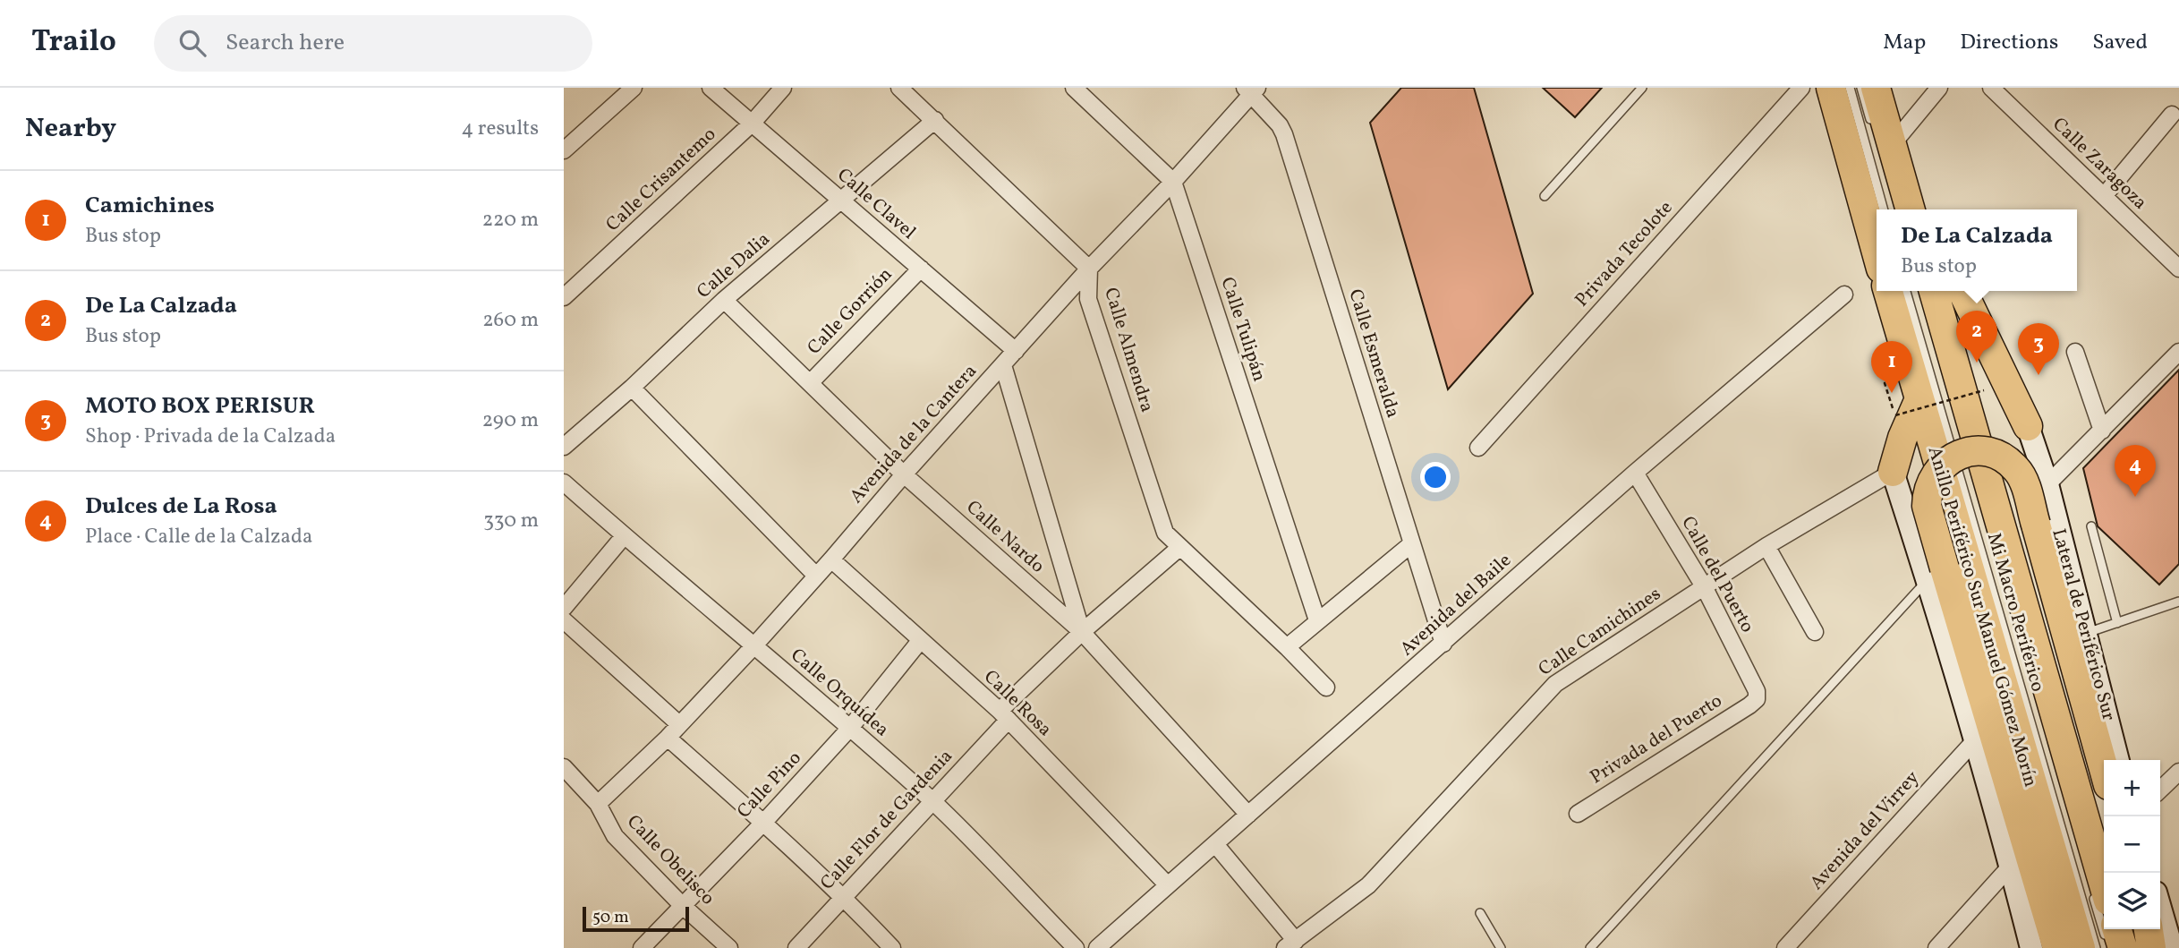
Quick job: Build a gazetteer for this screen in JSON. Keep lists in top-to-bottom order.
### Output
{
  "streets": {
    "highway": ["Anillo Periférico Sur Manuel Gómez Morín"],
    "street": [
      "Calle Zaragoza",
      "Calle Crisantemo",
      "Calle Clavel",
      "Privada Tecolote",
      "Calle Dalia",
      "Calle Gorrión",
      "Calle Tulipán",
      "Calle Almendra",
      "Calle Esmeralda",
      "Avenida de la Cantera",
      "Calle Nardo",
      "Calle del Puerto",
      "Avenida del Baile",
      "Lateral de Periférico Sur",
      "Calle Camichines",
      "Calle Orquídea",
      "Calle Rosa",
      "Privada del Puerto",
      "Calle Pino",
      "Calle Flor de Gardenia",
      "Avenida del Virrey",
      "Calle Obelisco"
    ],
    "lane": ["Mi Macro Periférico"]
  },
  "crossings": [
    ["Calle Crisantemo", "Calle Clavel"],
    ["Calle Clavel", "Calle Dalia"],
    ["Calle Clavel", "Calle Gorrión"],
    ["Calle Clavel", "Avenida de la Cantera"],
    ["Calle Dalia", "Calle Almendra"],
    ["Calle Dalia", "Calle Nardo"],
    ["Calle Gorrión", "Calle Nardo"],
    ["Calle Tulipán", "Avenida de la Cantera"],
    ["Calle Almendra", "Avenida de la Cantera"],
    ["Calle Almendra", "Calle Flor de Gardenia"],
    ["Calle Esmeralda", "Avenida de la Cantera"],
    ["Calle Esmeralda", "Avenida del Baile"],
    ["Avenida de la Cantera", "Calle Nardo"],
    ["Avenida de la Cantera", "Calle Orquídea"],
    ["Avenida de la Cantera", "Calle Rosa"],
    ["Avenida de la Cantera", "Calle Obelisco"],
    ["Calle Nardo", "Avenida del Baile"],
    ["Calle Nardo", "Calle Flor de Gardenia"],
    ["Calle del Puerto", "Avenida del Baile"],
    ["Calle del Puerto", "Calle Camichines"],
    ["Calle del Puerto", "Privada del Puerto"],
    ["Avenida del Baile", "Calle Rosa"],
    ["Calle Orquídea", "Calle Pino"],
    ["Calle Orquídea", "Calle Flor de Gardenia"],
    ["Calle Rosa", "Calle Pino"],
    ["Calle Rosa", "Calle Flor de Gardenia"],
    ["Calle Pino", "Calle Obelisco"]
  ],
  "scale_bar": "50 m",
  "page": {
    "header": "Trailo",
    "search": "Search here",
    "nav": ["Map", "Directions", "Saved"],
    "heading": ["Nearby", "4 results"],
    "list": [
      {
        "mark": "1",
        "name": "Camichines",
        "note": "Bus stop",
        "value": "220 m"
      },
      {
        "mark": "2",
        "name": "De La Calzada",
        "note": "Bus stop",
        "value": "260 m"
      },
      {
        "mark": "3",
        "name": "MOTO BOX PERISUR",
        "note": "Shop · Privada de la Calzada",
        "value": "290 m"
      },
      {
        "mark": "4",
        "name": "Dulces de La Rosa",
        "note": "Place · Calle de la Calzada",
        "value": "330 m"
      }
    ],
    "popup": ["De La Calzada", "Bus stop"],
    "pins": [
      "2",
      "3",
      "1",
      "4"
    ],
    "map_buttons": ["+", "−"],
    "scale": "50 m"
  }
}
